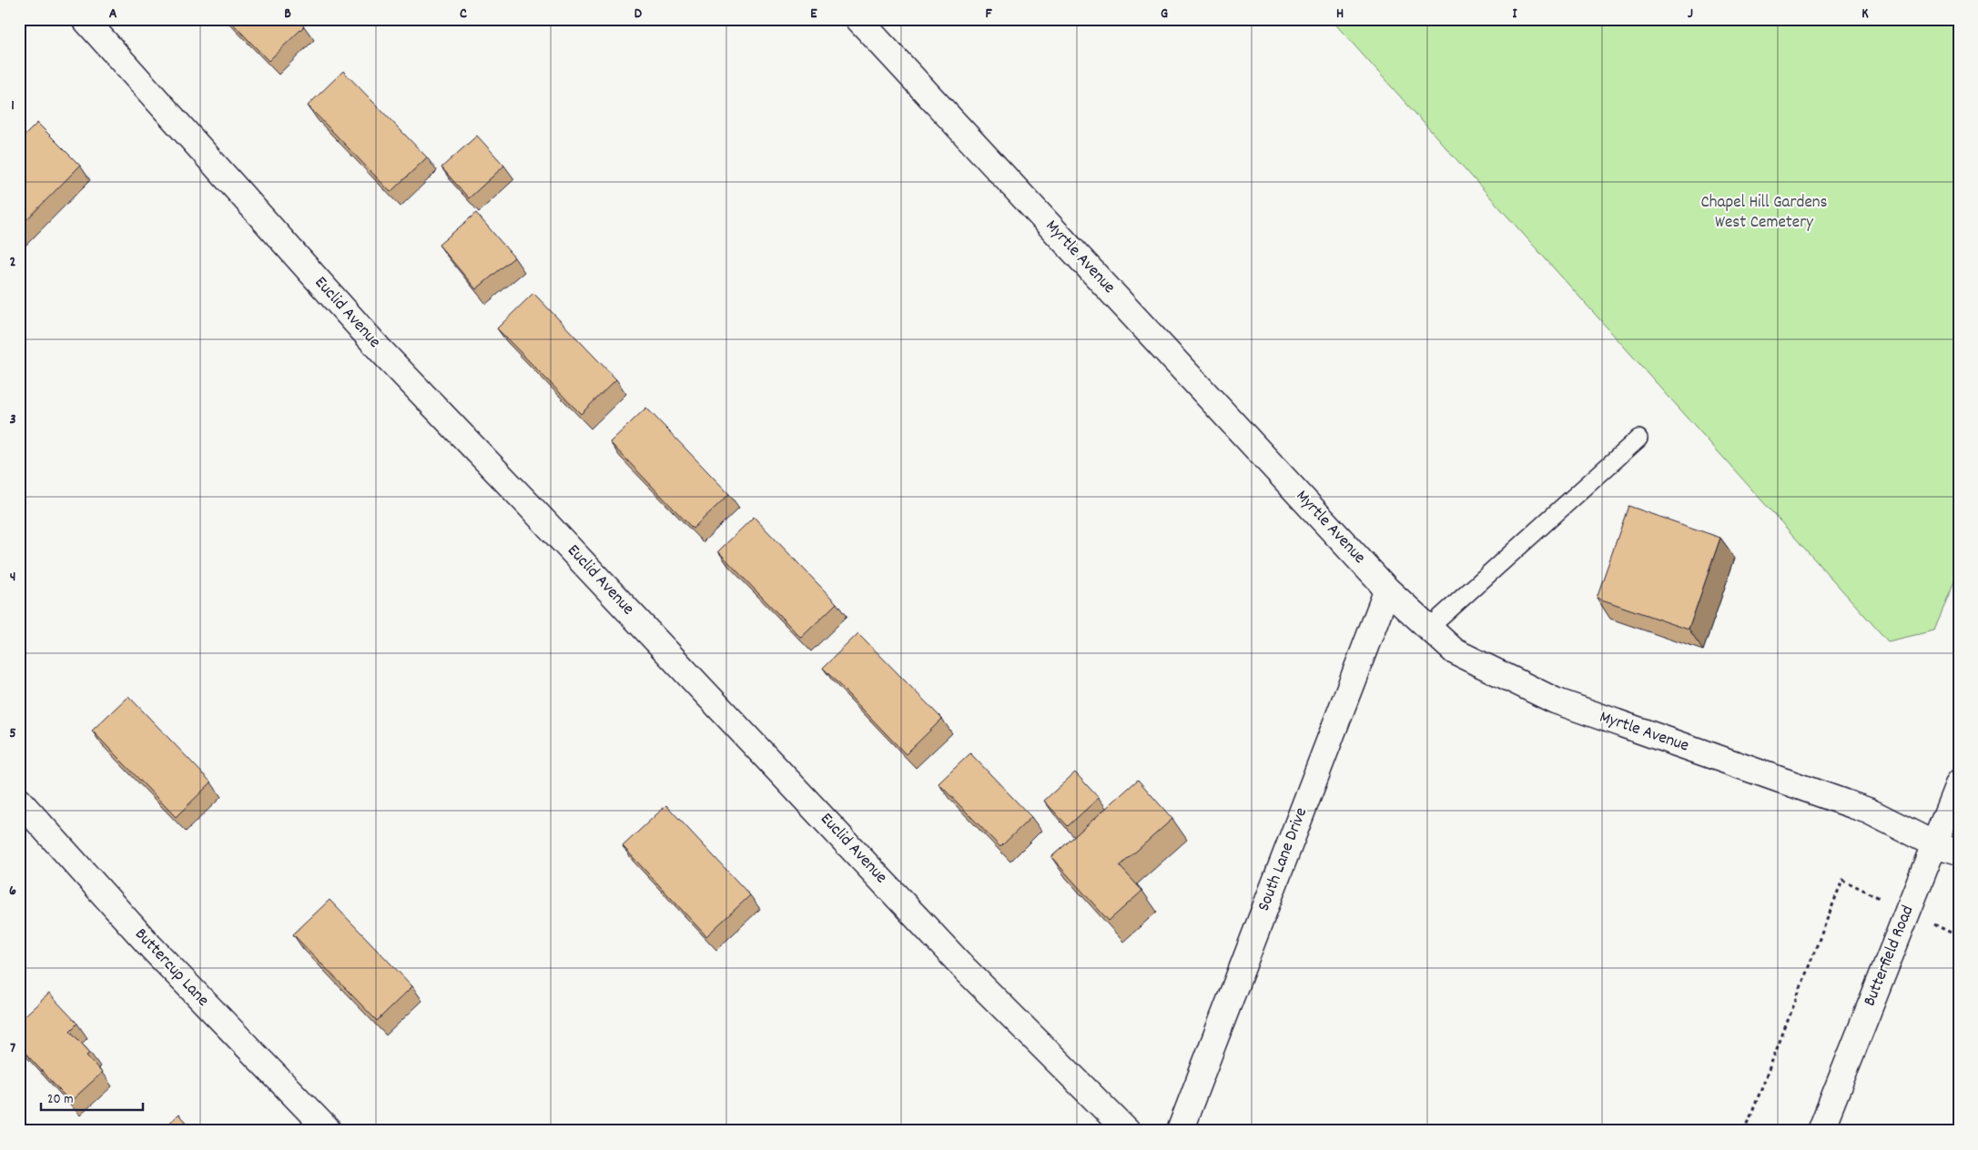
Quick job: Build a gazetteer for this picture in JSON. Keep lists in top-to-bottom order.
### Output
{
  "streets": {
    "street": [
      "Myrtle Avenue",
      "Euclid Avenue",
      "South Lane Drive",
      "Butterfield Road",
      "Buttercup Lane"
    ]
  },
  "crossings": [
    ["Myrtle Avenue", "South Lane Drive"],
    ["Myrtle Avenue", "Butterfield Road"]
  ],
  "parks": ["Chapel Hill Gardens West Cemetery"],
  "scale_bar": "20 m",
  "grid": {
    "columns": [
      "A",
      "B",
      "C",
      "D",
      "E",
      "F",
      "G",
      "H",
      "I",
      "J",
      "K"
    ],
    "rows": [
      "1",
      "2",
      "3",
      "4",
      "5",
      "6",
      "7"
    ]
  }
}
